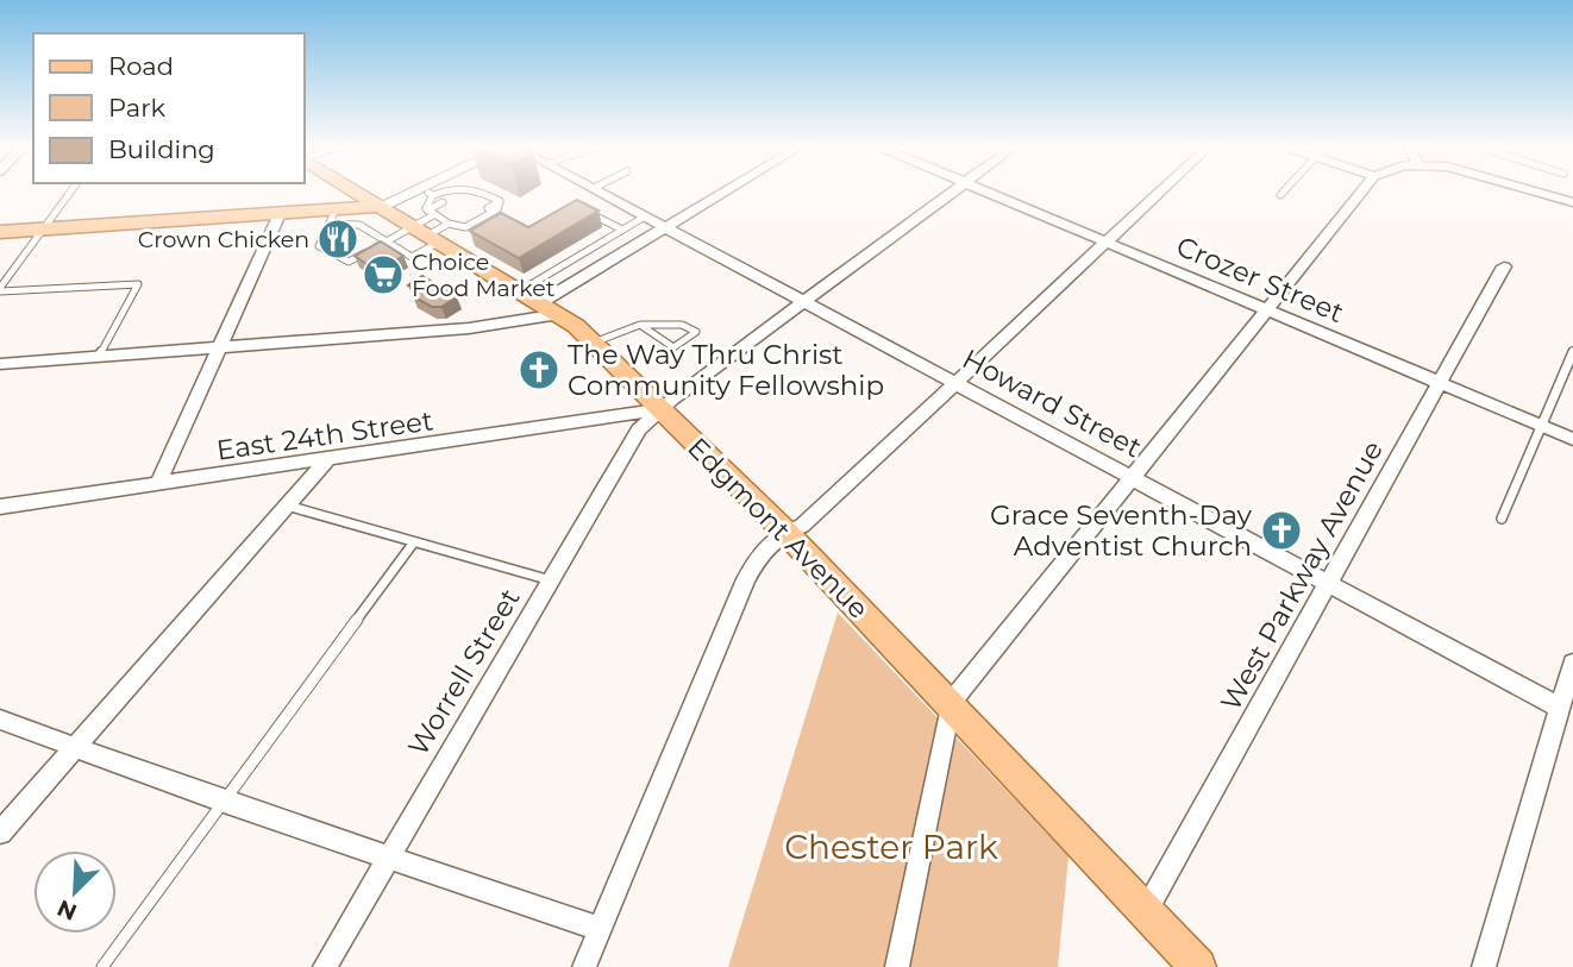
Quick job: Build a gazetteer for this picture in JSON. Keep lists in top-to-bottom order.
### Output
{
  "streets": {
    "main road": ["Edgmont Avenue"],
    "street": [
      "Crozer Street",
      "Howard Street",
      "East 24th Street",
      "West Parkway Avenue",
      "Worrell Street"
    ]
  },
  "crossings": [
    ["Crozer Street", "West Parkway Avenue"],
    ["Howard Street", "West Parkway Avenue"],
    ["East 24th Street", "Edgmont Avenue"],
    ["East 24th Street", "Worrell Street"],
    ["Edgmont Avenue", "West Parkway Avenue"],
    ["Edgmont Avenue", "Worrell Street"]
  ],
  "parks": ["Chester Park"],
  "places": {
    "restaurant": ["Crown Chicken"],
    "supermarket": ["Choice Food Market"],
    "church": ["The Way Thru Christ Community Fellowship", "Grace Seventh-Day Adventist Church"]
  },
  "legend": ["Road", "Park", "Building"],
  "north": "bottom left"
}
